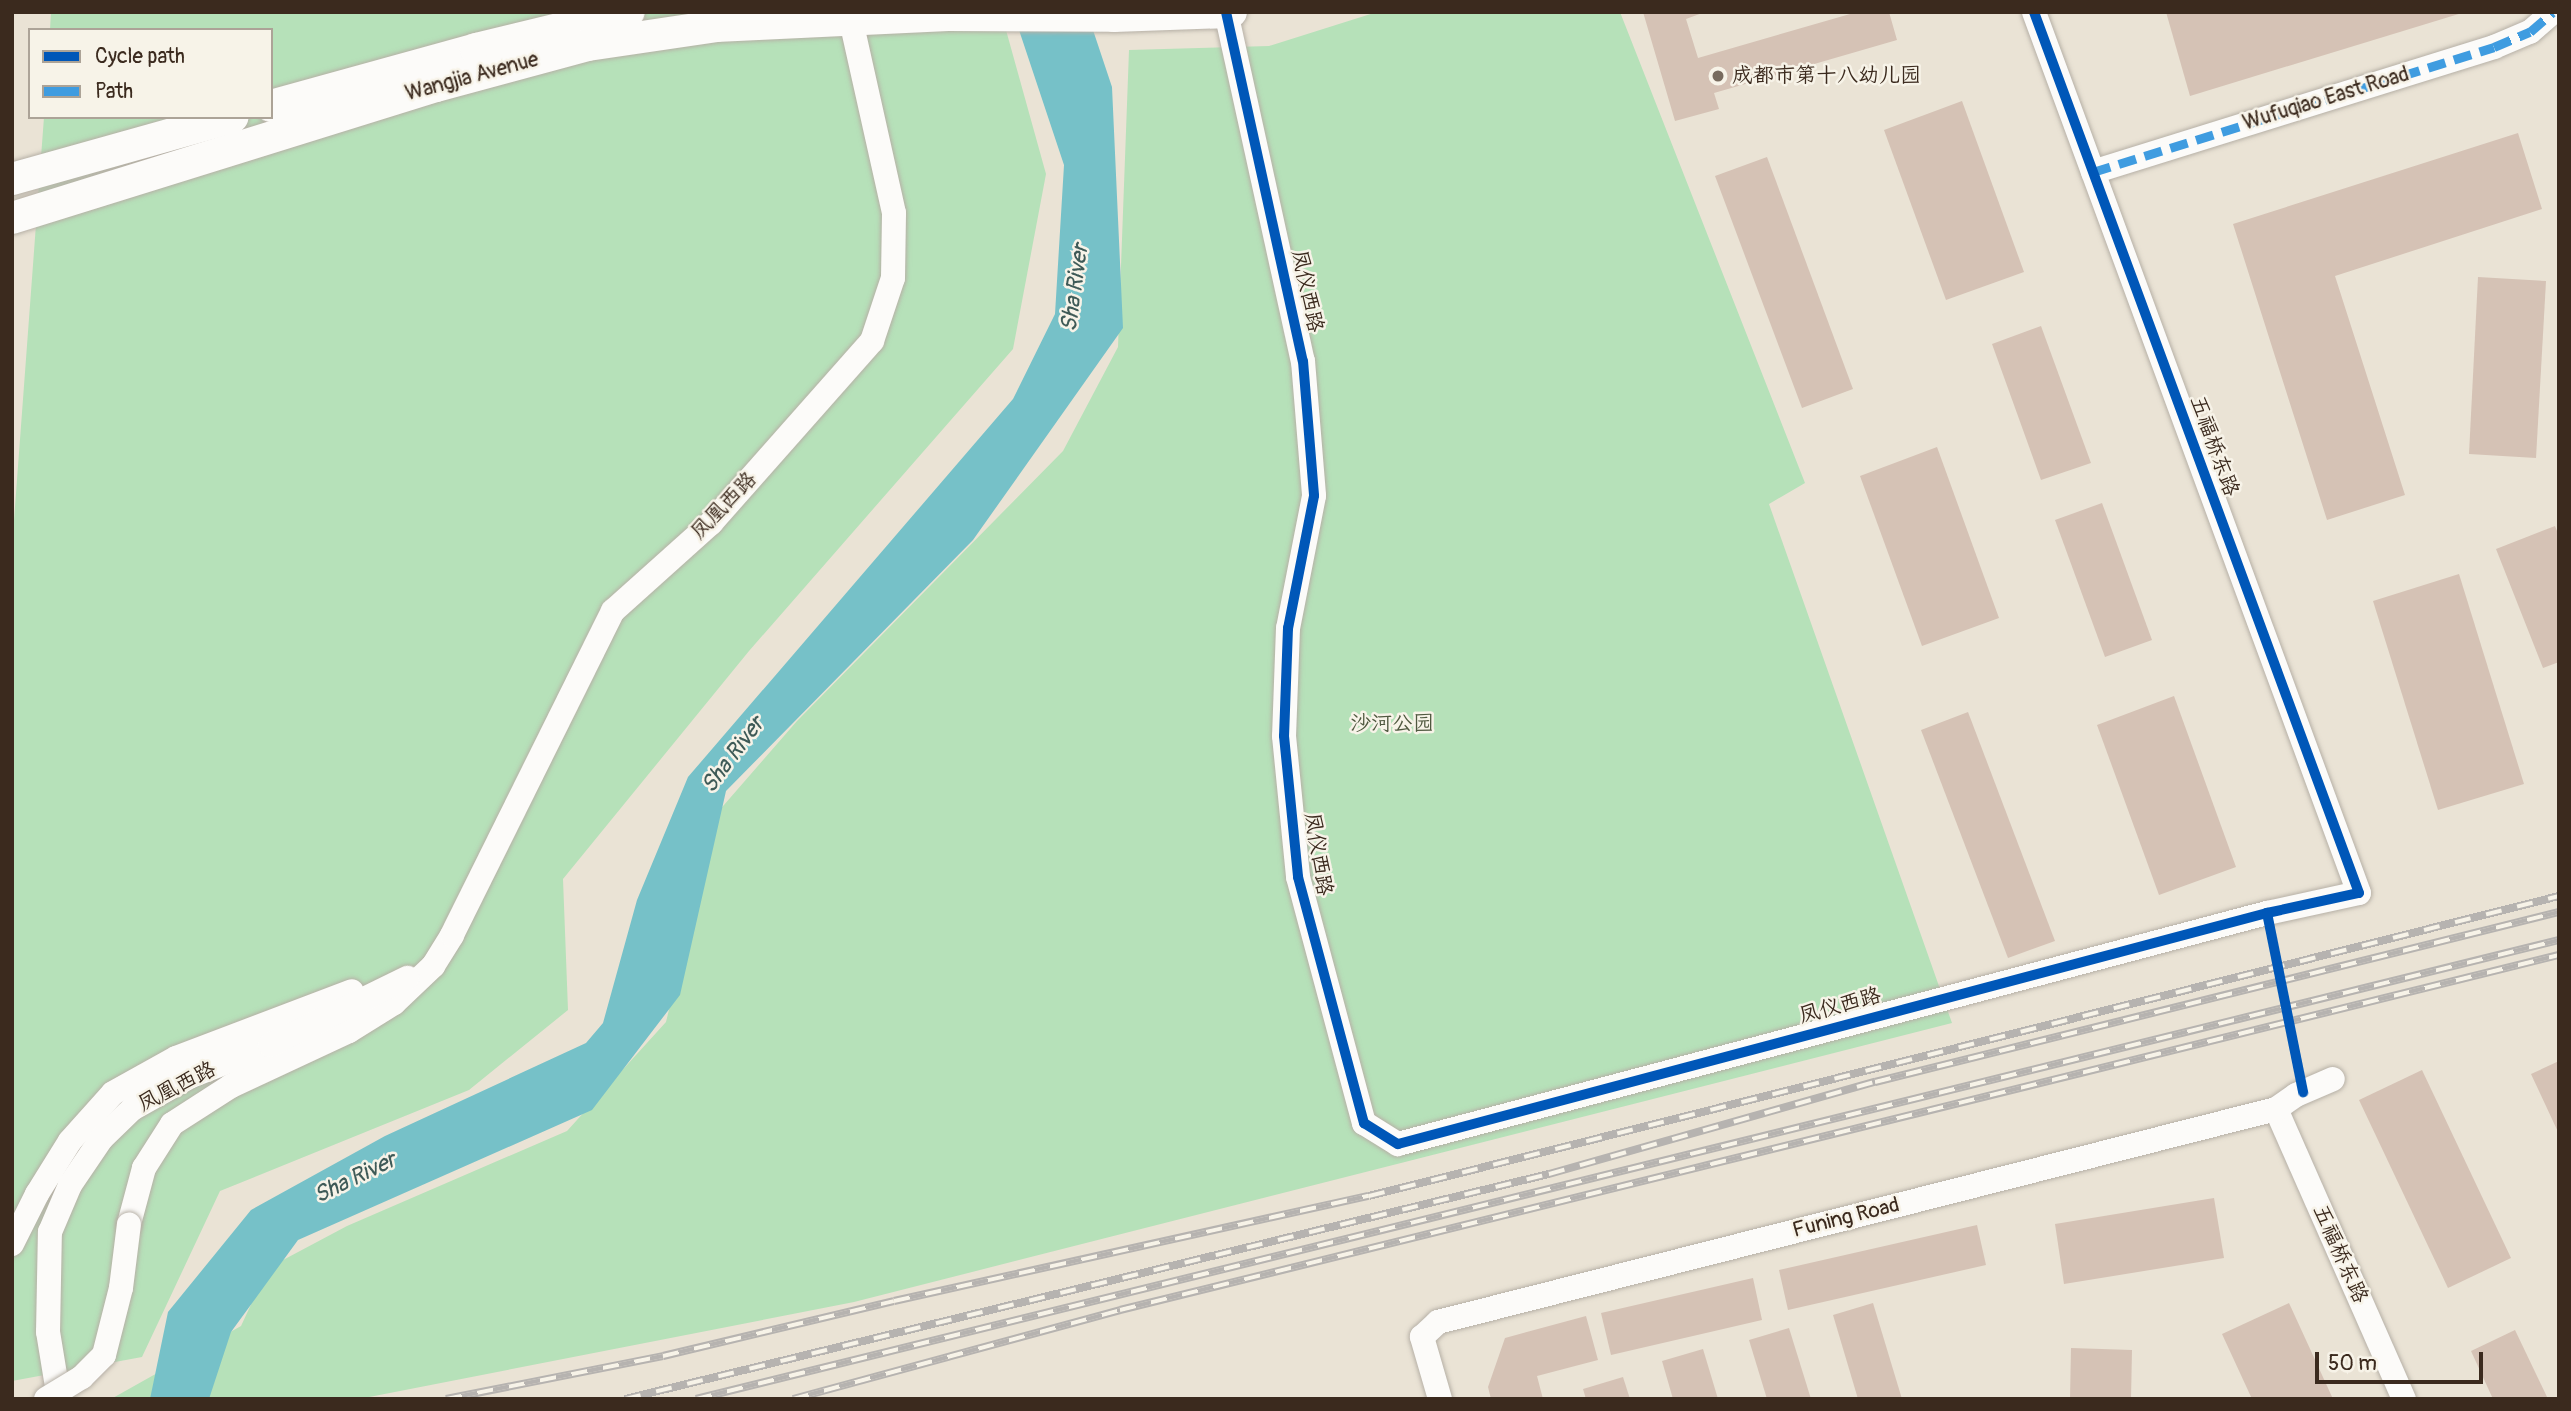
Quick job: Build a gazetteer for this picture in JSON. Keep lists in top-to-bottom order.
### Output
{
  "streets": {
    "main road": ["Wangjia Avenue"],
    "street": [
      "Wufuqiao East Road",
      "凤仪西路",
      "五福桥东路",
      "凤凰西路",
      "Funing Road"
    ]
  },
  "crossings": [
    ["Wangjia Avenue", "凤仪西路"],
    ["Wangjia Avenue", "凤凰西路"],
    ["Wufuqiao East Road", "五福桥东路"],
    ["凤仪西路", "五福桥东路"],
    ["五福桥东路", "Funing Road"]
  ],
  "water": ["Sha River"],
  "parks": ["沙河公园"],
  "places": ["成都市第十八幼儿园"],
  "legend": ["Cycle path", "Path"],
  "scale_bar": "50 m"
}
